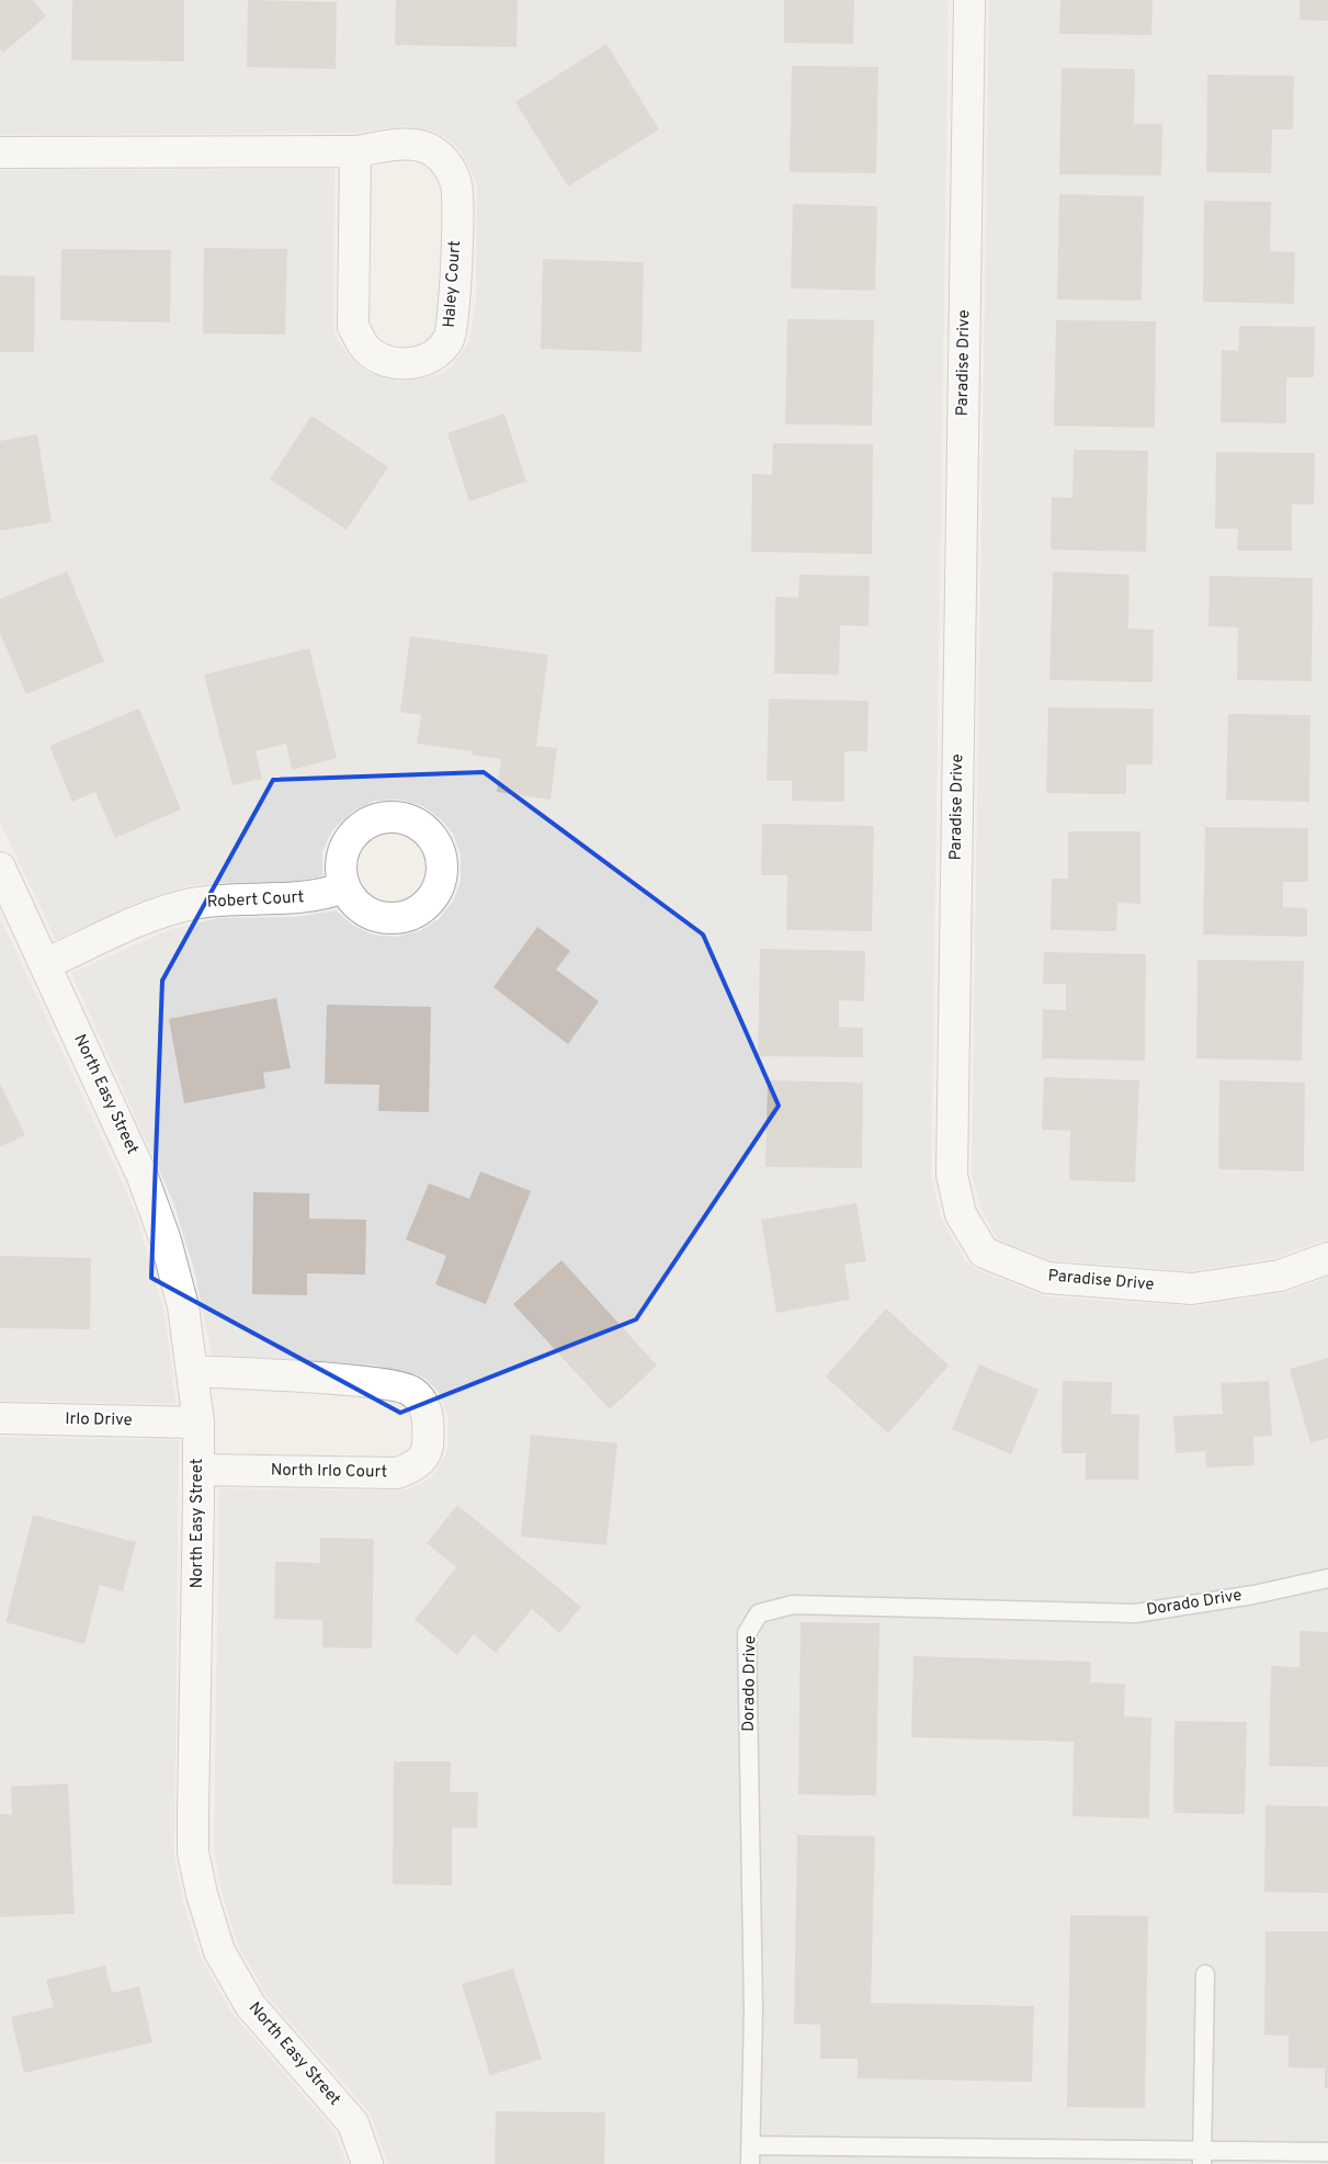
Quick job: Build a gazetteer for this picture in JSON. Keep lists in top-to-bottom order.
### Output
{
  "streets": {
    "street": [
      "Haley Court",
      "Paradise Drive",
      "Robert Court",
      "North Easy Street",
      "Irlo Drive",
      "North Irlo Court"
    ],
    "lane": ["Dorado Drive"]
  },
  "crossings": [
    ["Robert Court", "North Easy Street"],
    ["North Easy Street", "Irlo Drive"],
    ["North Easy Street", "North Irlo Court"]
  ]
}
